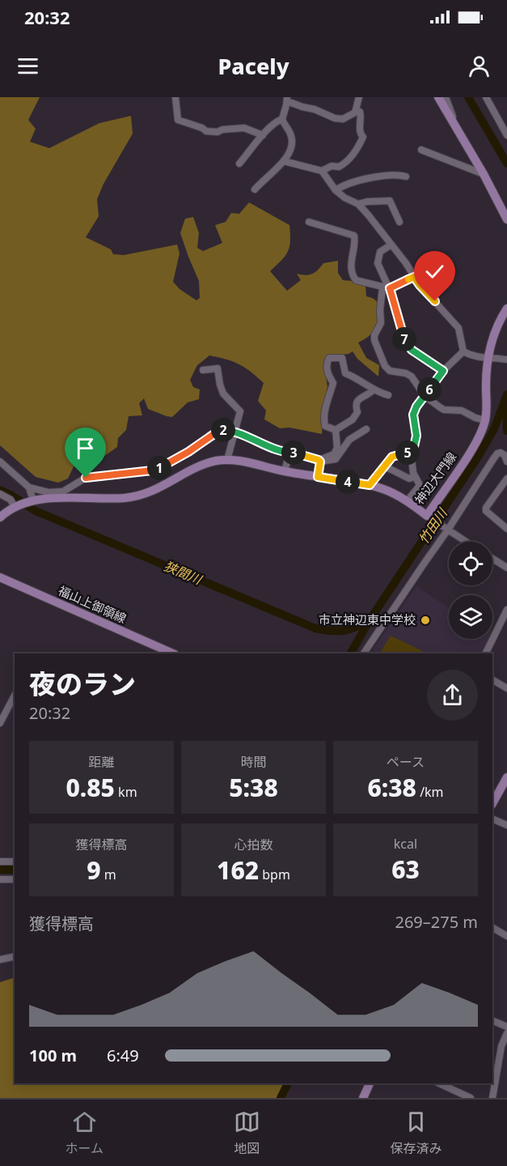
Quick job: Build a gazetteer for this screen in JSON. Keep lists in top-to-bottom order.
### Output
{
  "streets": {
    "main road": ["神辺大門線", "福山上御領線"]
  },
  "water": ["竹田川", "狭間川"],
  "places": ["市立神辺東中学校"],
  "page": {
    "status": "20:32",
    "header": "Pacely",
    "pins": [
      "7",
      "6",
      "2",
      "3",
      "5",
      "1",
      "4"
    ],
    "heading": ["夜のラン", "20:32"],
    "stats": [
      ["距離", "0.85 km"],
      ["時間", "5:38"],
      ["ペース", "6:38 /km"],
      ["獲得標高", "9 m"],
      ["心拍数", "162 bpm"],
      ["kcal", "63"]
    ],
    "chart": ["獲得標高", "269–275 m"],
    "list": [
      {
        "name": "100 m",
        "note": "6:49"
      }
    ],
    "tabs": ["ホーム", "地図", "保存済み"]
  }
}
